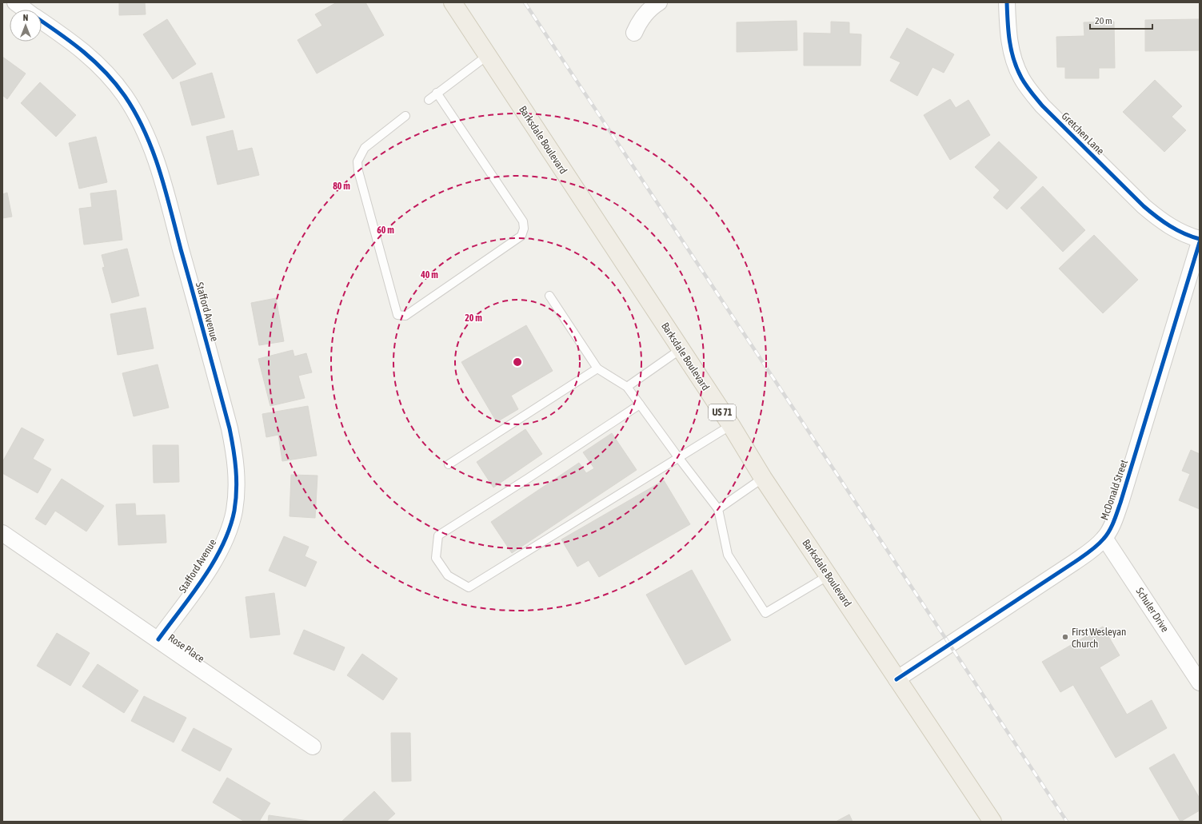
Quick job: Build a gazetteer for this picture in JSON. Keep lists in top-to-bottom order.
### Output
{
  "streets": {
    "main road": ["Barksdale Boulevard", "US 71"],
    "street": [
      "Gretchen Lane",
      "Stafford Avenue",
      "McDonald Street",
      "Schuler Drive",
      "Rose Place"
    ]
  },
  "crossings": [
    ["Barksdale Boulevard", "McDonald Street"],
    ["Stafford Avenue", "Rose Place"],
    ["McDonald Street", "Schuler Drive"]
  ],
  "places": ["First Wesleyan Church"],
  "scale_bar": "20 m",
  "north": "top",
  "rings": [
    "80 m",
    "60 m",
    "40 m",
    "20 m"
  ]
}
